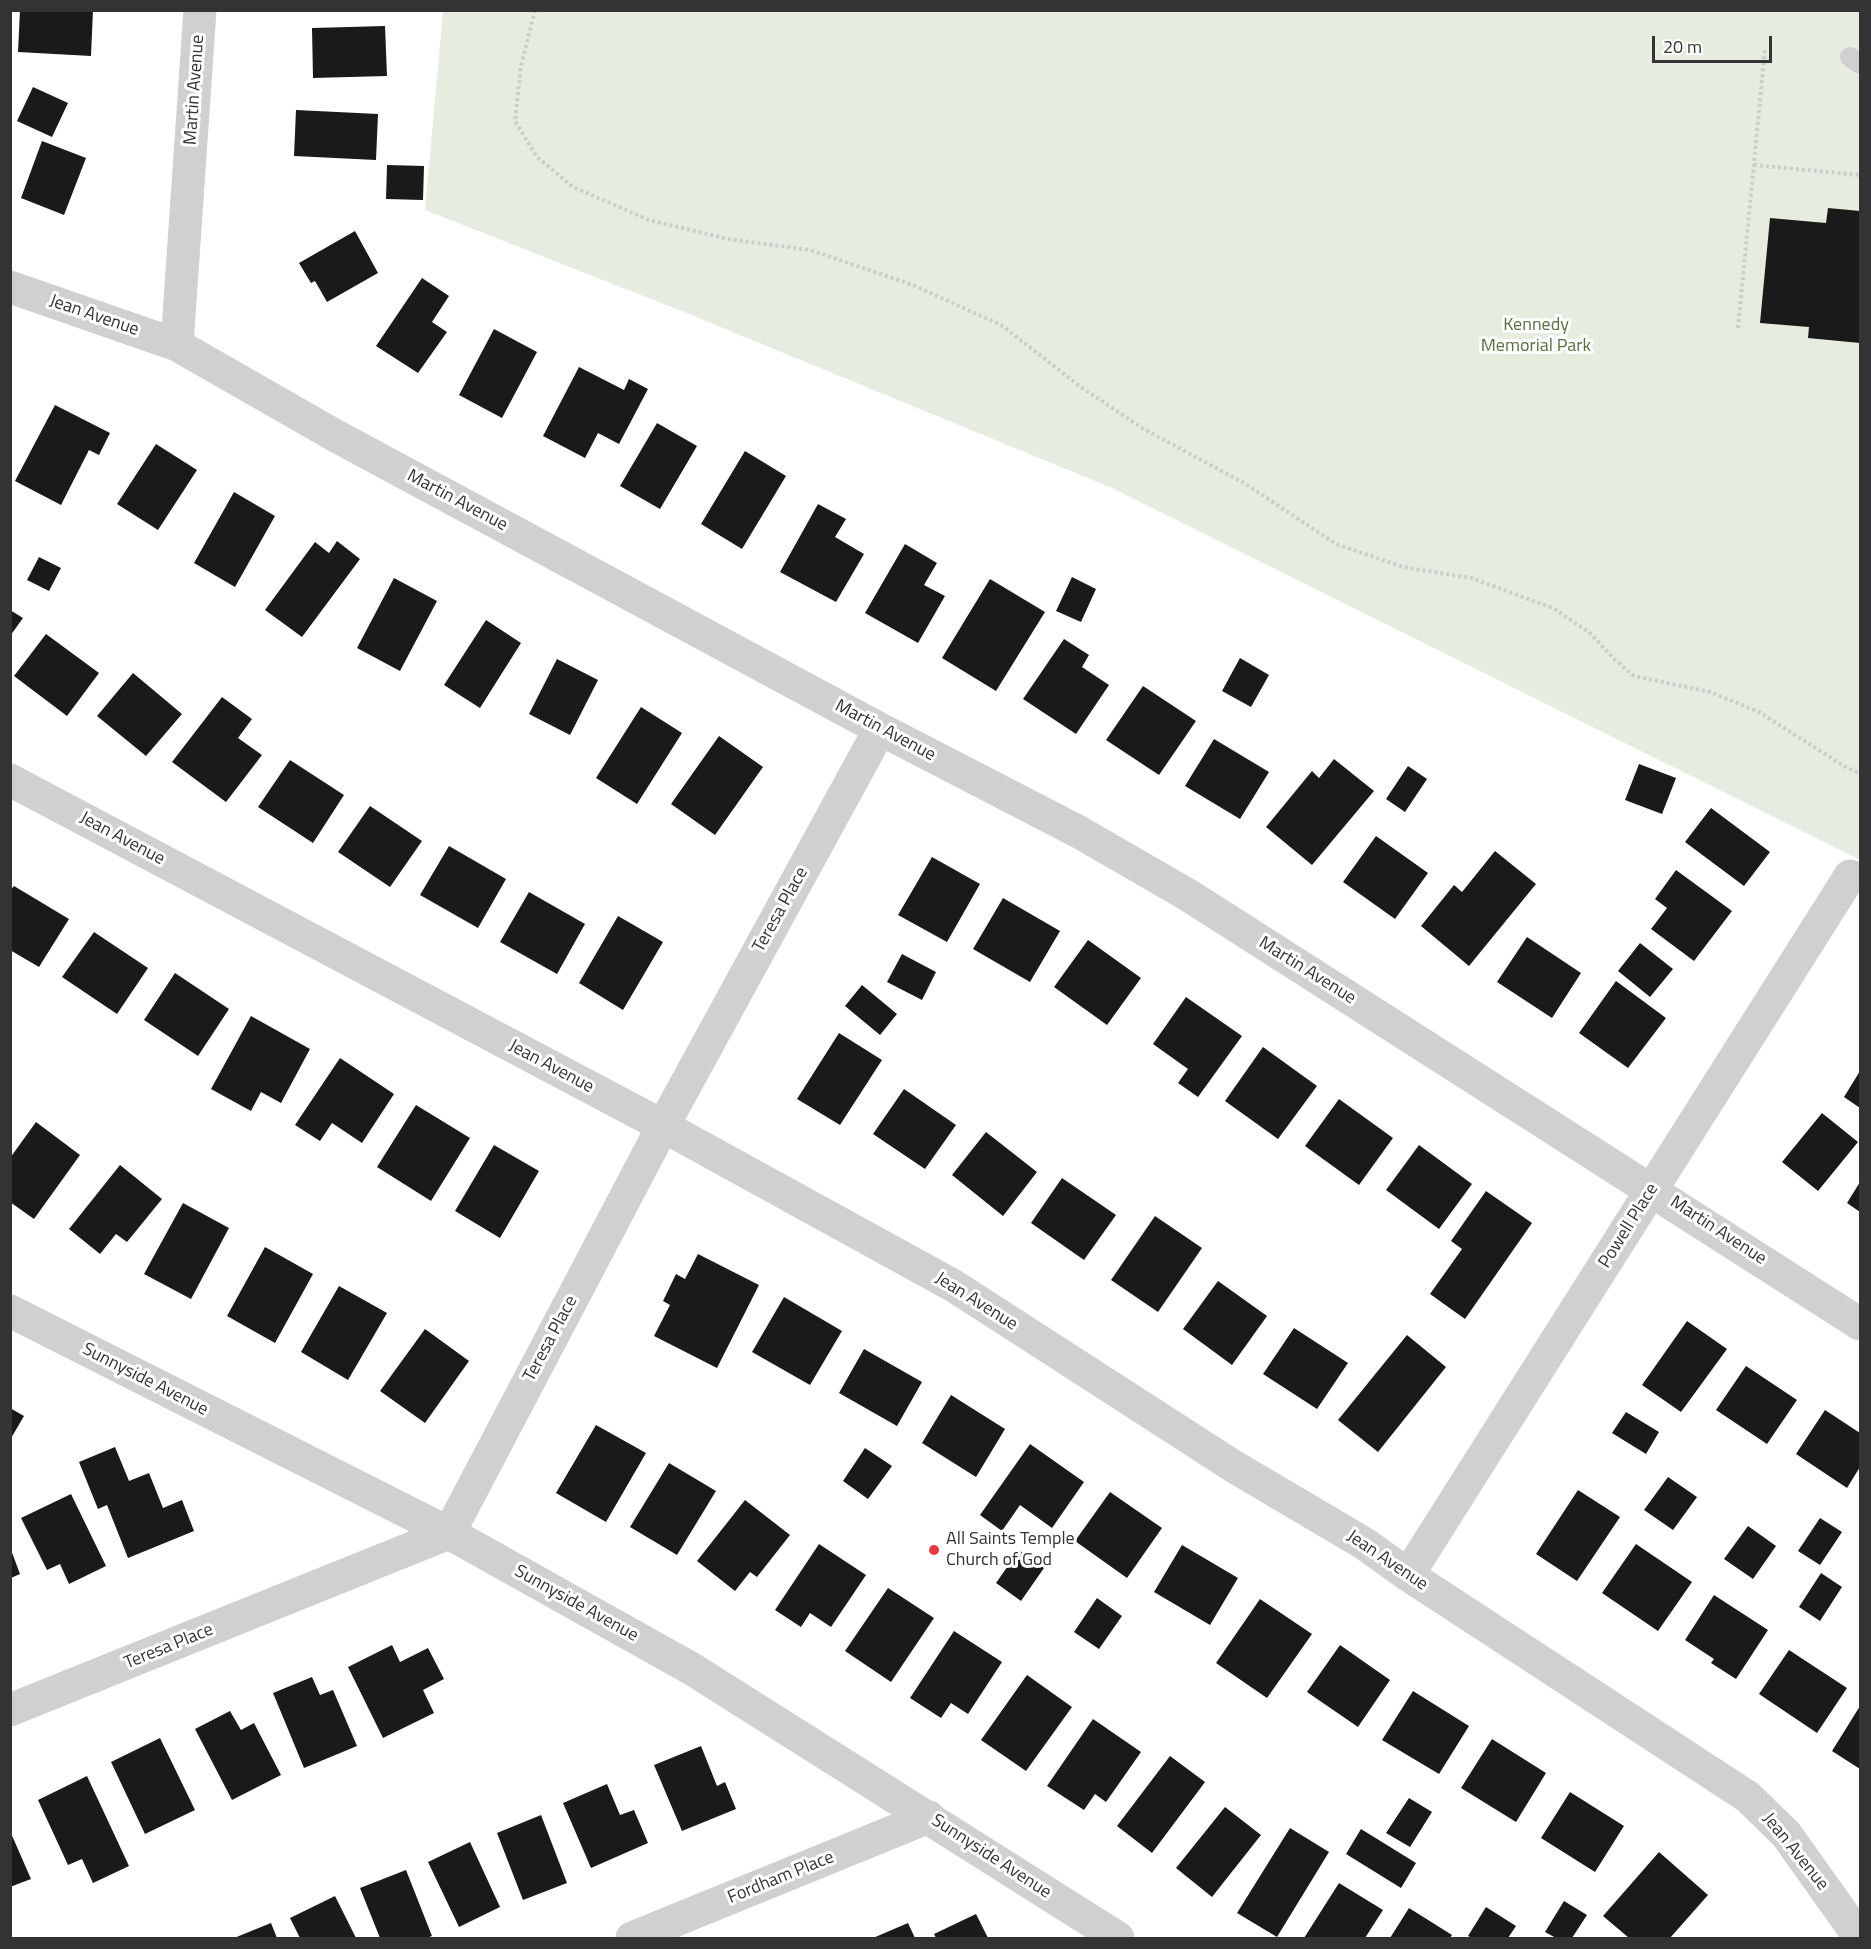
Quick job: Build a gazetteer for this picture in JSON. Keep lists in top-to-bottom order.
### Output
{
  "streets": {
    "street": [
      "Martin Avenue",
      "Jean Avenue",
      "Teresa Place",
      "Powell Place",
      "Sunnyside Avenue",
      "Fordham Place"
    ]
  },
  "crossings": [
    ["Martin Avenue", "Jean Avenue"],
    ["Martin Avenue", "Teresa Place"],
    ["Martin Avenue", "Powell Place"],
    ["Jean Avenue", "Teresa Place"],
    ["Jean Avenue", "Powell Place"],
    ["Teresa Place", "Sunnyside Avenue"],
    ["Sunnyside Avenue", "Fordham Place"]
  ],
  "parks": ["Kennedy Memorial Park"],
  "places": ["All Saints Temple Church of God"],
  "scale_bar": "20 m"
}
